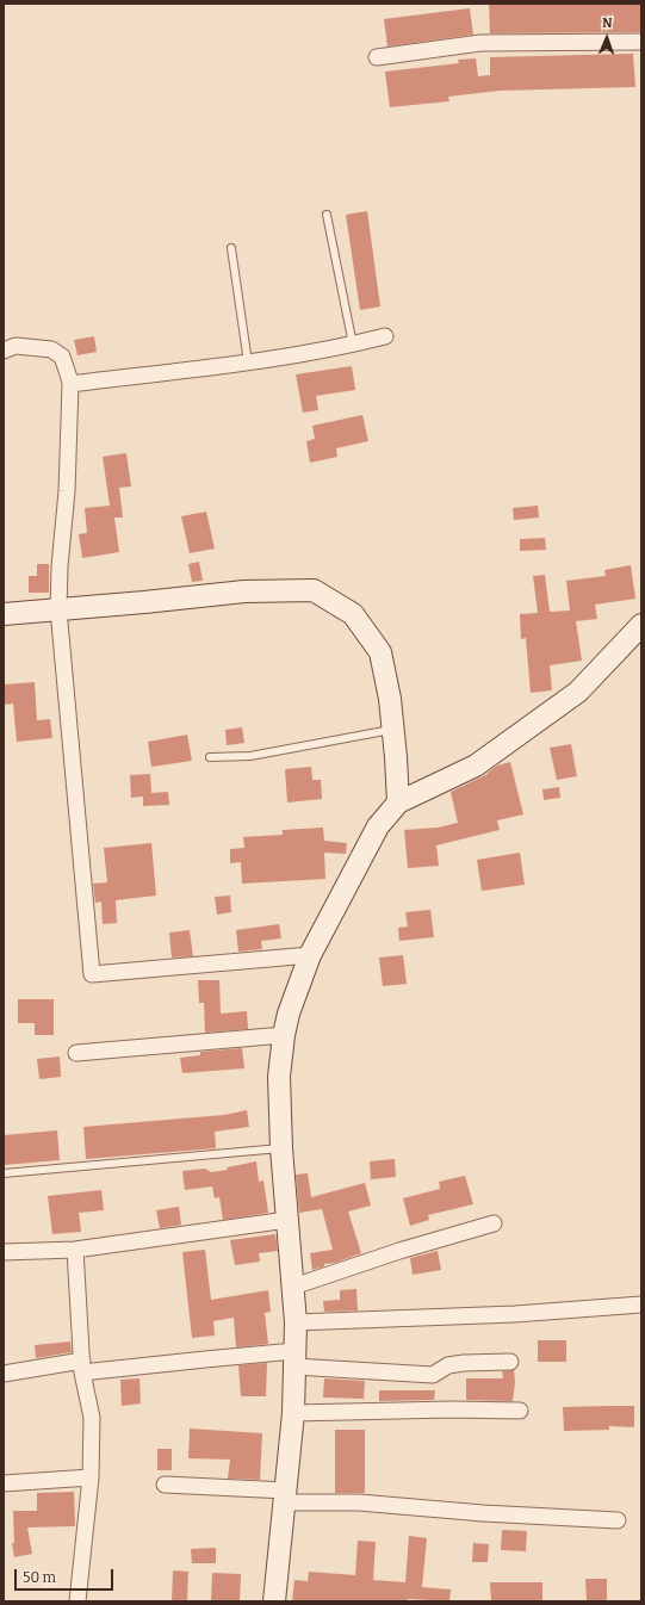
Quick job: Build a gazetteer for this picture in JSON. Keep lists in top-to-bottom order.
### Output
{
  "scale_bar": "50 m",
  "north": "top"
}
